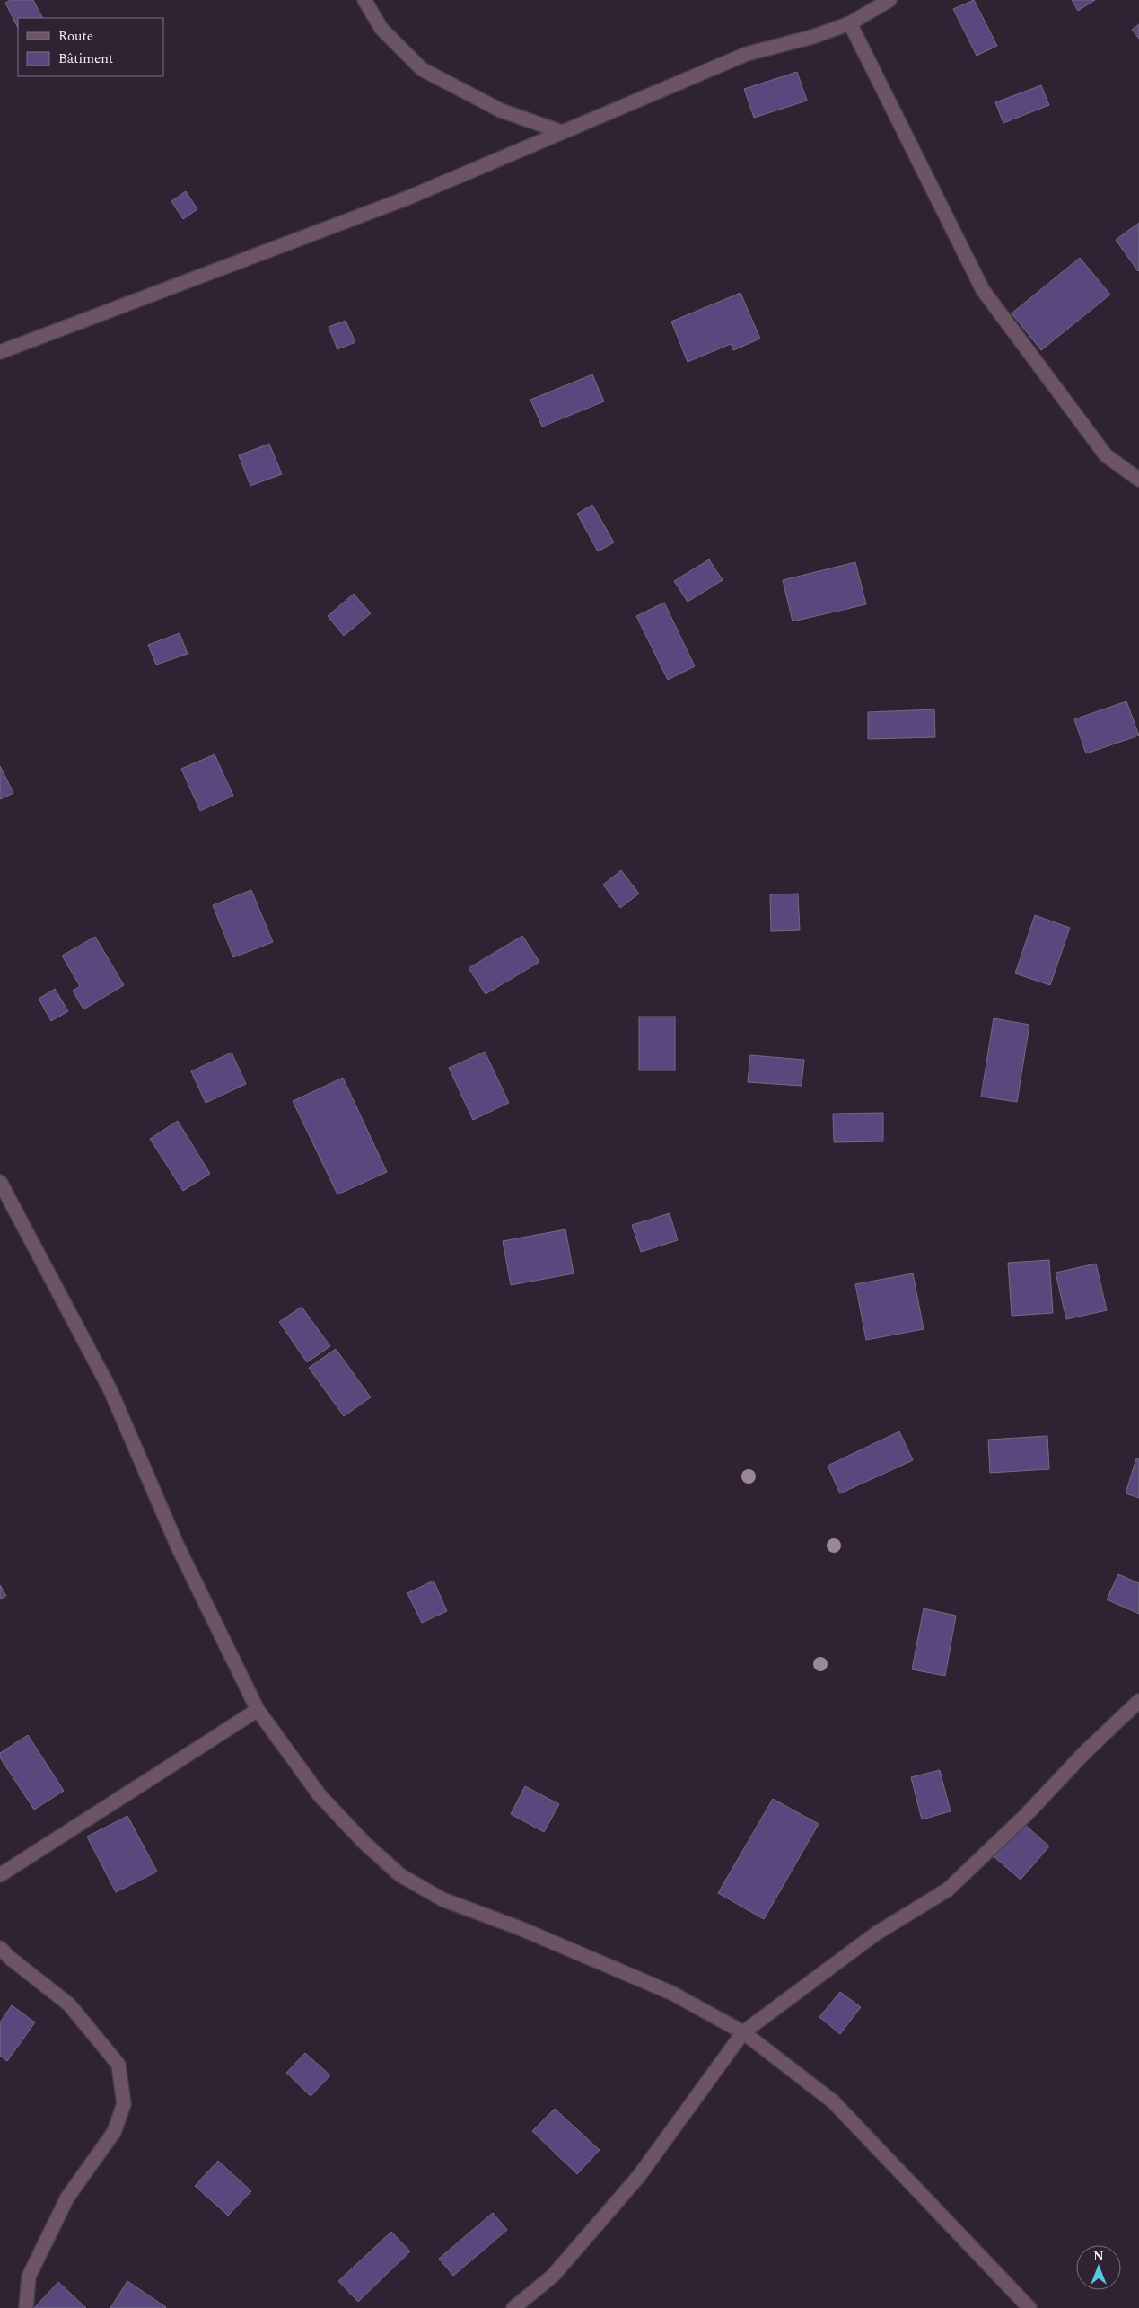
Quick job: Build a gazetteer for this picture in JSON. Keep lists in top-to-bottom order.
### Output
{
  "legend": ["Route", "Bâtiment"],
  "north": "top"
}
